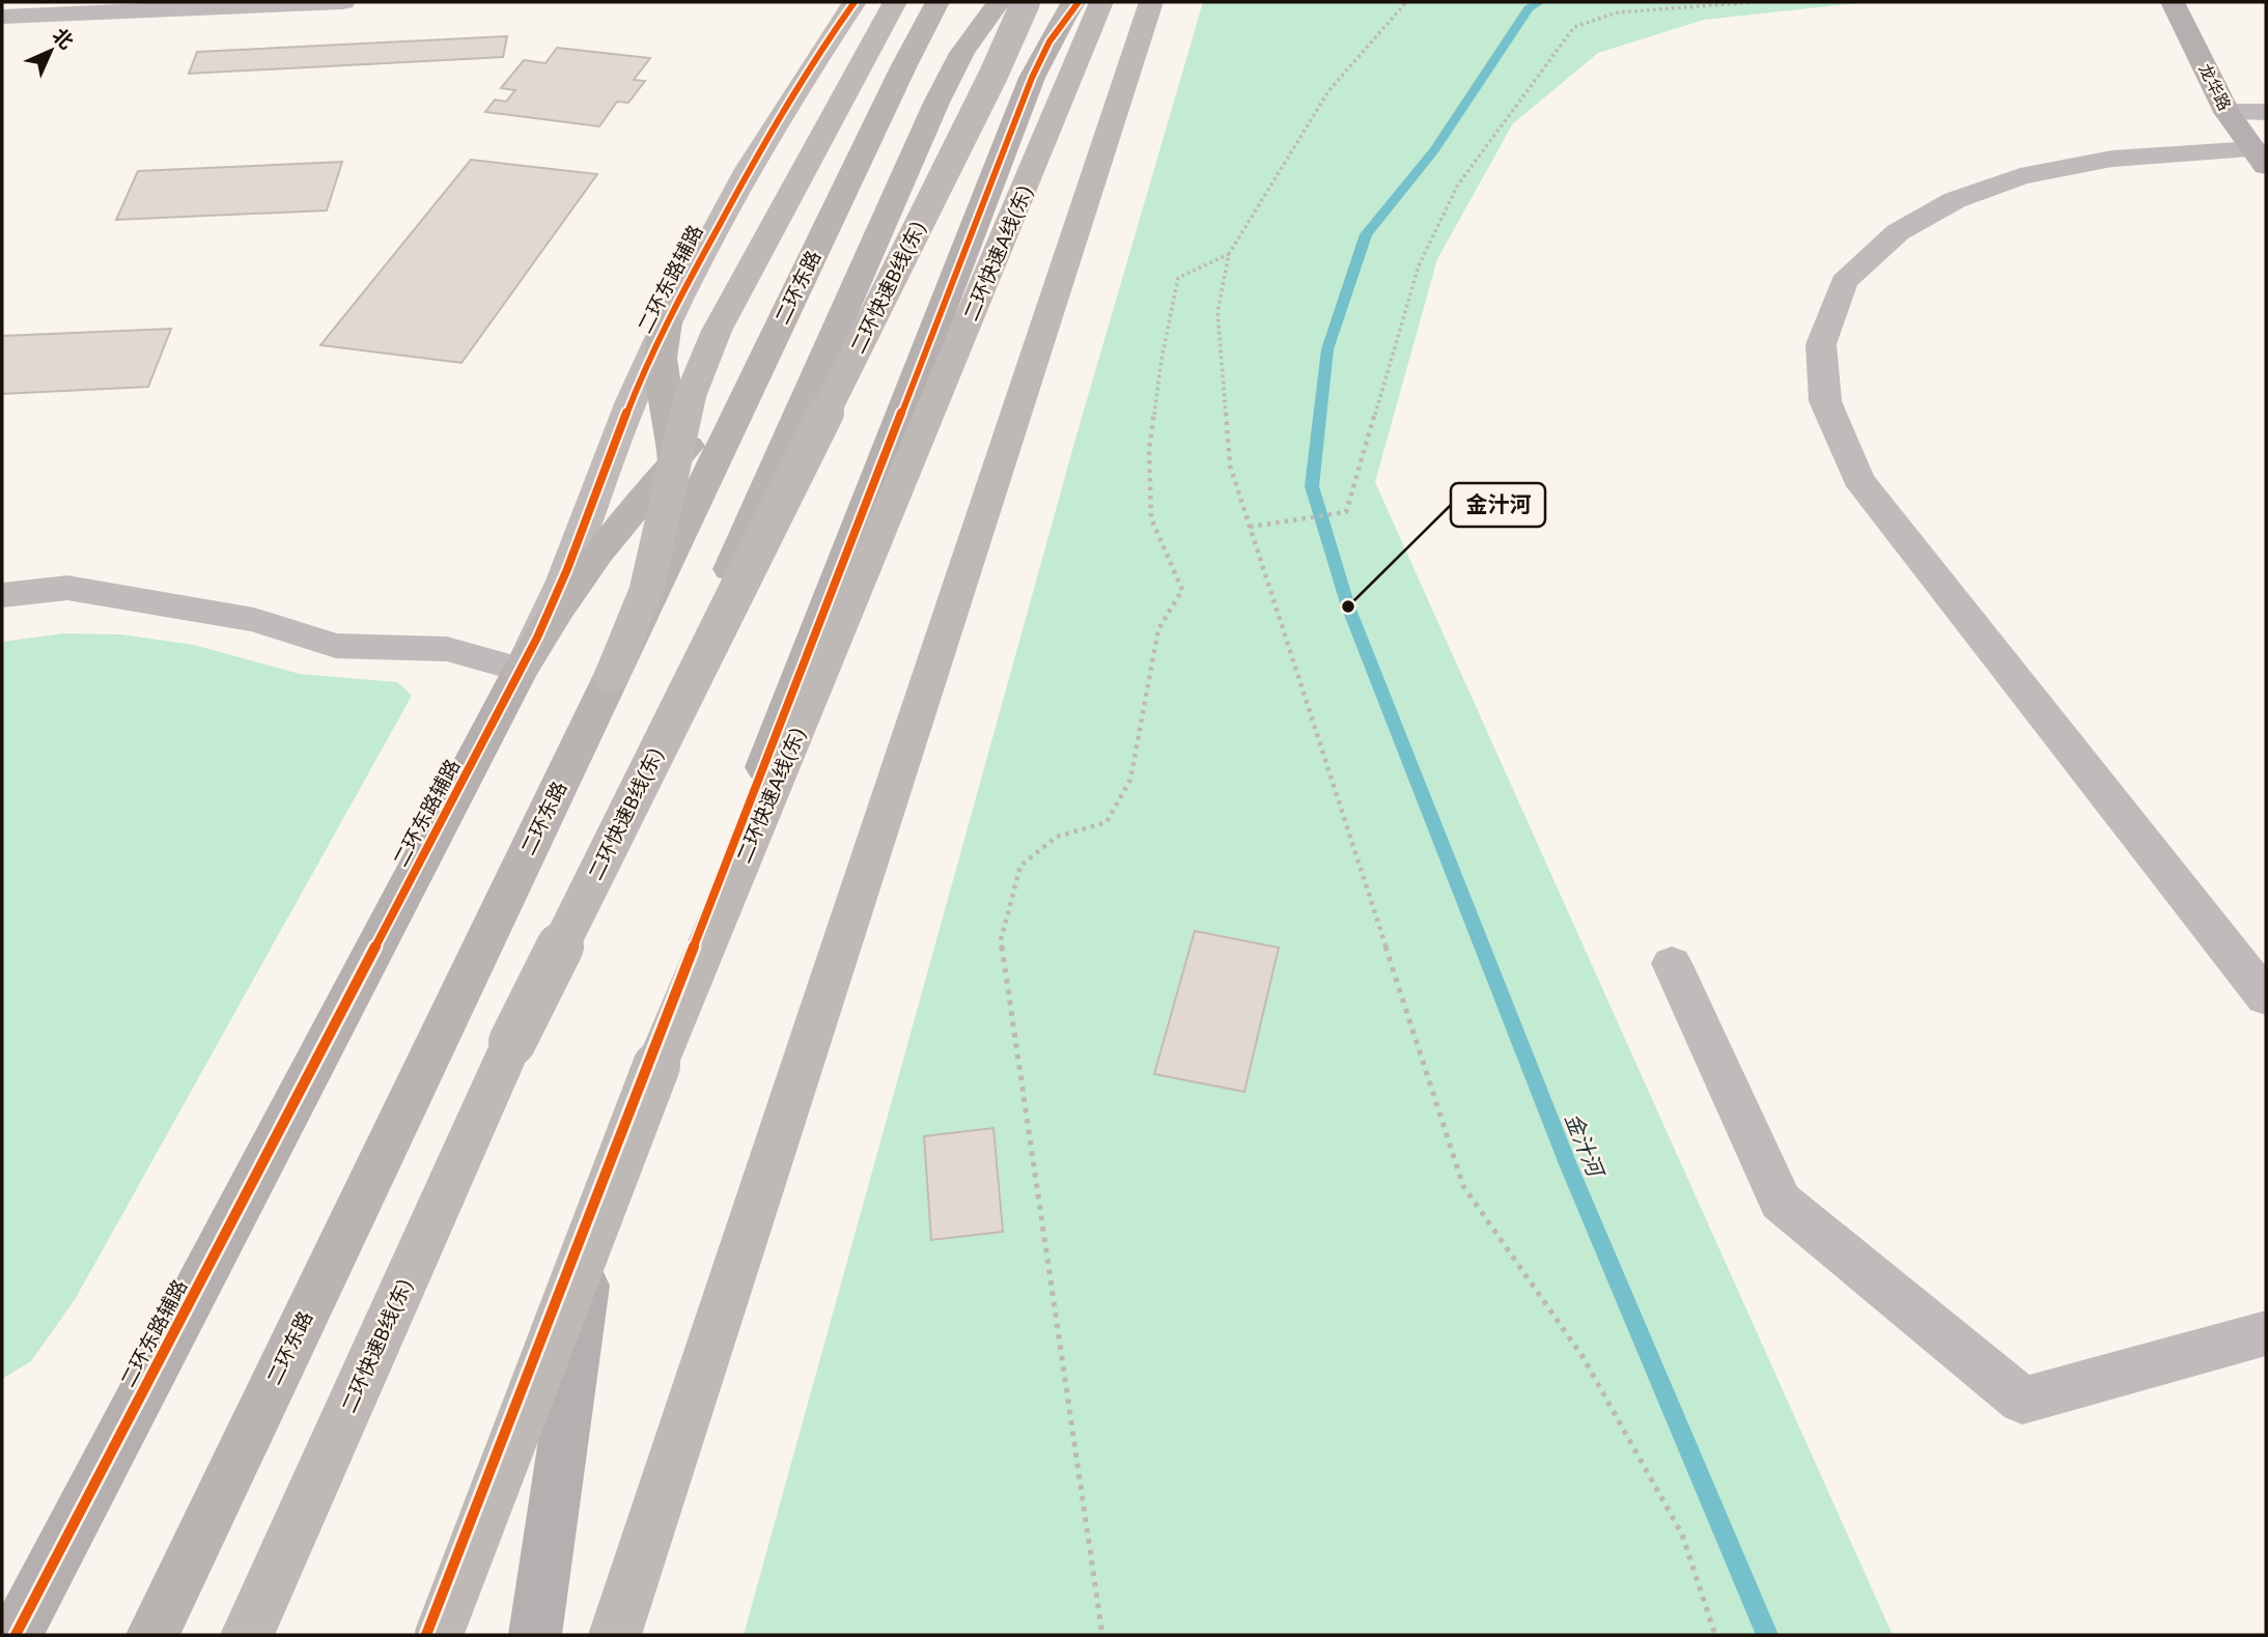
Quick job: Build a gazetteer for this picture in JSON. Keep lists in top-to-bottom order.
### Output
{
  "streets": {
    "highway": ["二环快速A线(东)", "二环快速B线(东)"],
    "main road": ["二环东路"],
    "street": ["龙华路", "二环东路辅路"]
  },
  "water": ["金汁河"],
  "places": ["金汁河"],
  "north": "top right"
}
